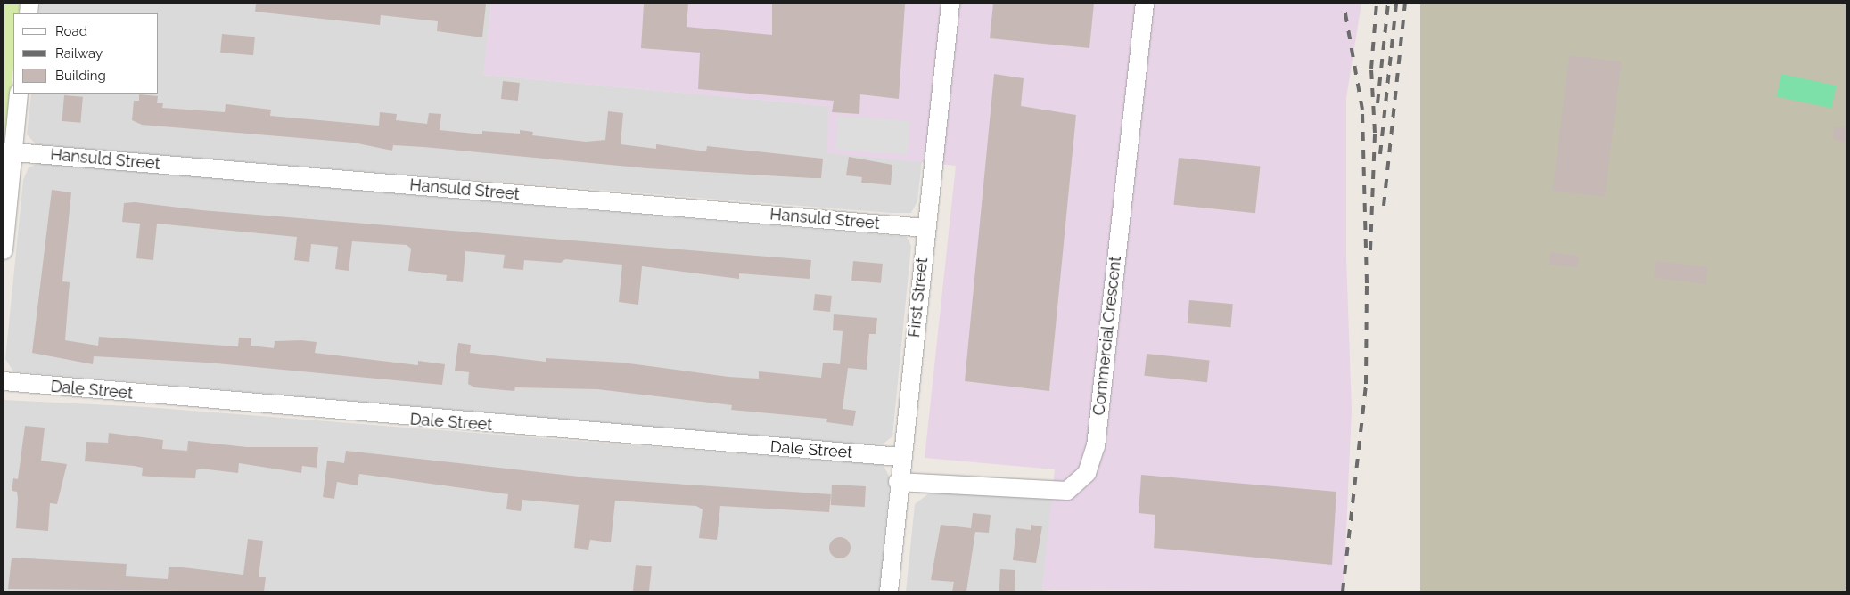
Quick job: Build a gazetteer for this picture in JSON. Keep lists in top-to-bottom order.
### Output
{
  "streets": {
    "street": [
      "Hansuld Street",
      "First Street",
      "Commercial Crescent",
      "Dale Street"
    ]
  },
  "crossings": [
    ["Hansuld Street", "First Street"],
    ["First Street", "Commercial Crescent"],
    ["First Street", "Dale Street"]
  ],
  "legend": ["Road", "Railway", "Building"]
}
